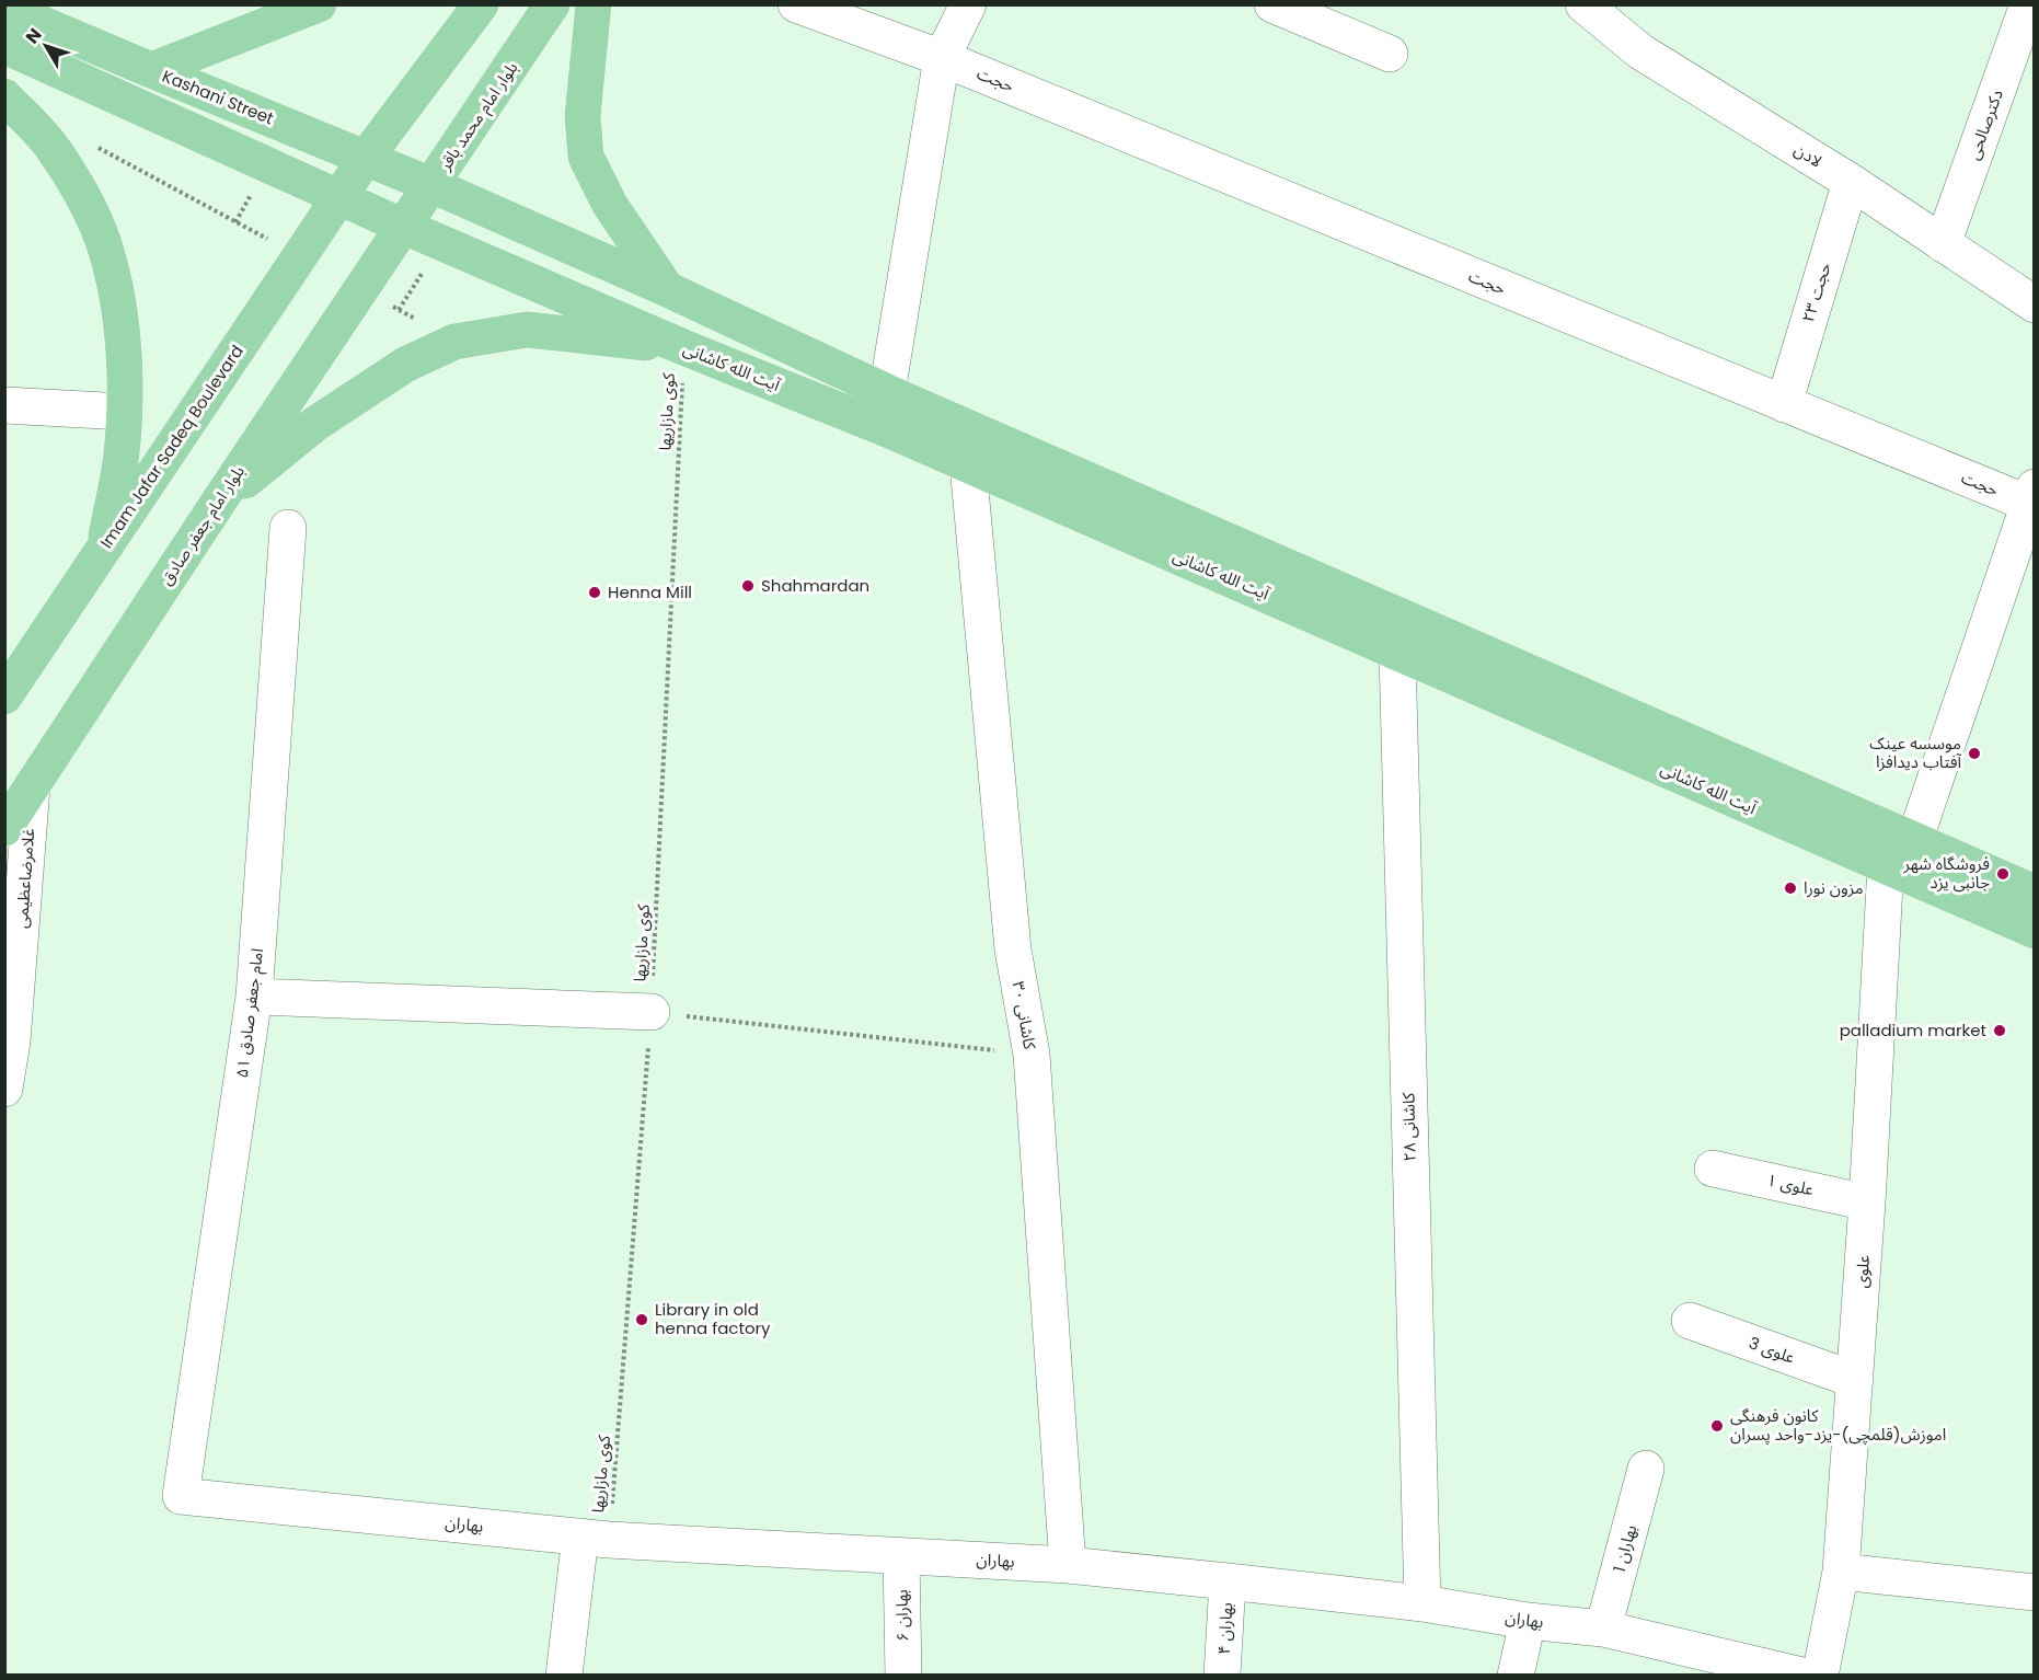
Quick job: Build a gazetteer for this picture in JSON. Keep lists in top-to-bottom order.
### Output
{
  "streets": {
    "main road": [
      "Kashani Street",
      "بلوار امام محمد باقر",
      "آیت الله کاشانی",
      "Imam Jafar Sadeq Boulevard",
      "بلوار امام جعفر صادق"
    ],
    "street": [
      "حجت",
      "دکترصالحی",
      "لادن",
      "حجت ۲۳",
      "غلامرضاعظیمی",
      "امام جعفر صادق ۵۱",
      "کاشانی ۳۰",
      "کاشانی ۲۸",
      "علوی ۱",
      "علوی",
      "علوی 3",
      "بهاران",
      "بهاران 1",
      "بهاران ۶",
      "بهاران ۴"
    ],
    "path": ["کوی مازاریها"]
  },
  "crossings": [
    ["حجت", "حجت ۲۳"],
    ["Kashani Street", "بلوار امام محمد باقر"],
    ["Kashani Street", "آیت الله کاشانی"],
    ["بلوار امام محمد باقر", "آیت الله کاشانی"],
    ["بلوار امام محمد باقر", "بلوار امام جعفر صادق"],
    ["دکترصالحی", "لادن"],
    ["لادن", "حجت ۲۳"],
    ["آیت الله کاشانی", "کوی مازاریها"],
    ["آیت الله کاشانی", "بلوار امام جعفر صادق"],
    ["آیت الله کاشانی", "کاشانی ۳۰"],
    ["آیت الله کاشانی", "کاشانی ۲۸"],
    ["آیت الله کاشانی", "علوی"],
    ["کوی مازاریها", "بهاران"],
    ["بلوار امام جعفر صادق", "غلامرضاعظیمی"],
    ["امام جعفر صادق ۵۱", "بهاران"],
    ["کاشانی ۳۰", "بهاران"],
    ["کاشانی ۲۸", "بهاران"],
    ["علوی ۱", "علوی"],
    ["علوی", "علوی 3"],
    ["بهاران", "بهاران 1"],
    ["بهاران", "بهاران ۶"],
    ["بهاران", "بهاران ۴"]
  ],
  "places": [
    "Shahmardan",
    "Henna Mill",
    "موسسه عینک آفتاب دیدافزا",
    "فروشگاه شهر جانبی یزد",
    "مزون نورا",
    "palladium market",
    "Library in old henna factory",
    "کانون فرهنگی اموزش(قلمچی)-یزد-واحد پسران"
  ],
  "north": "top left"
}
